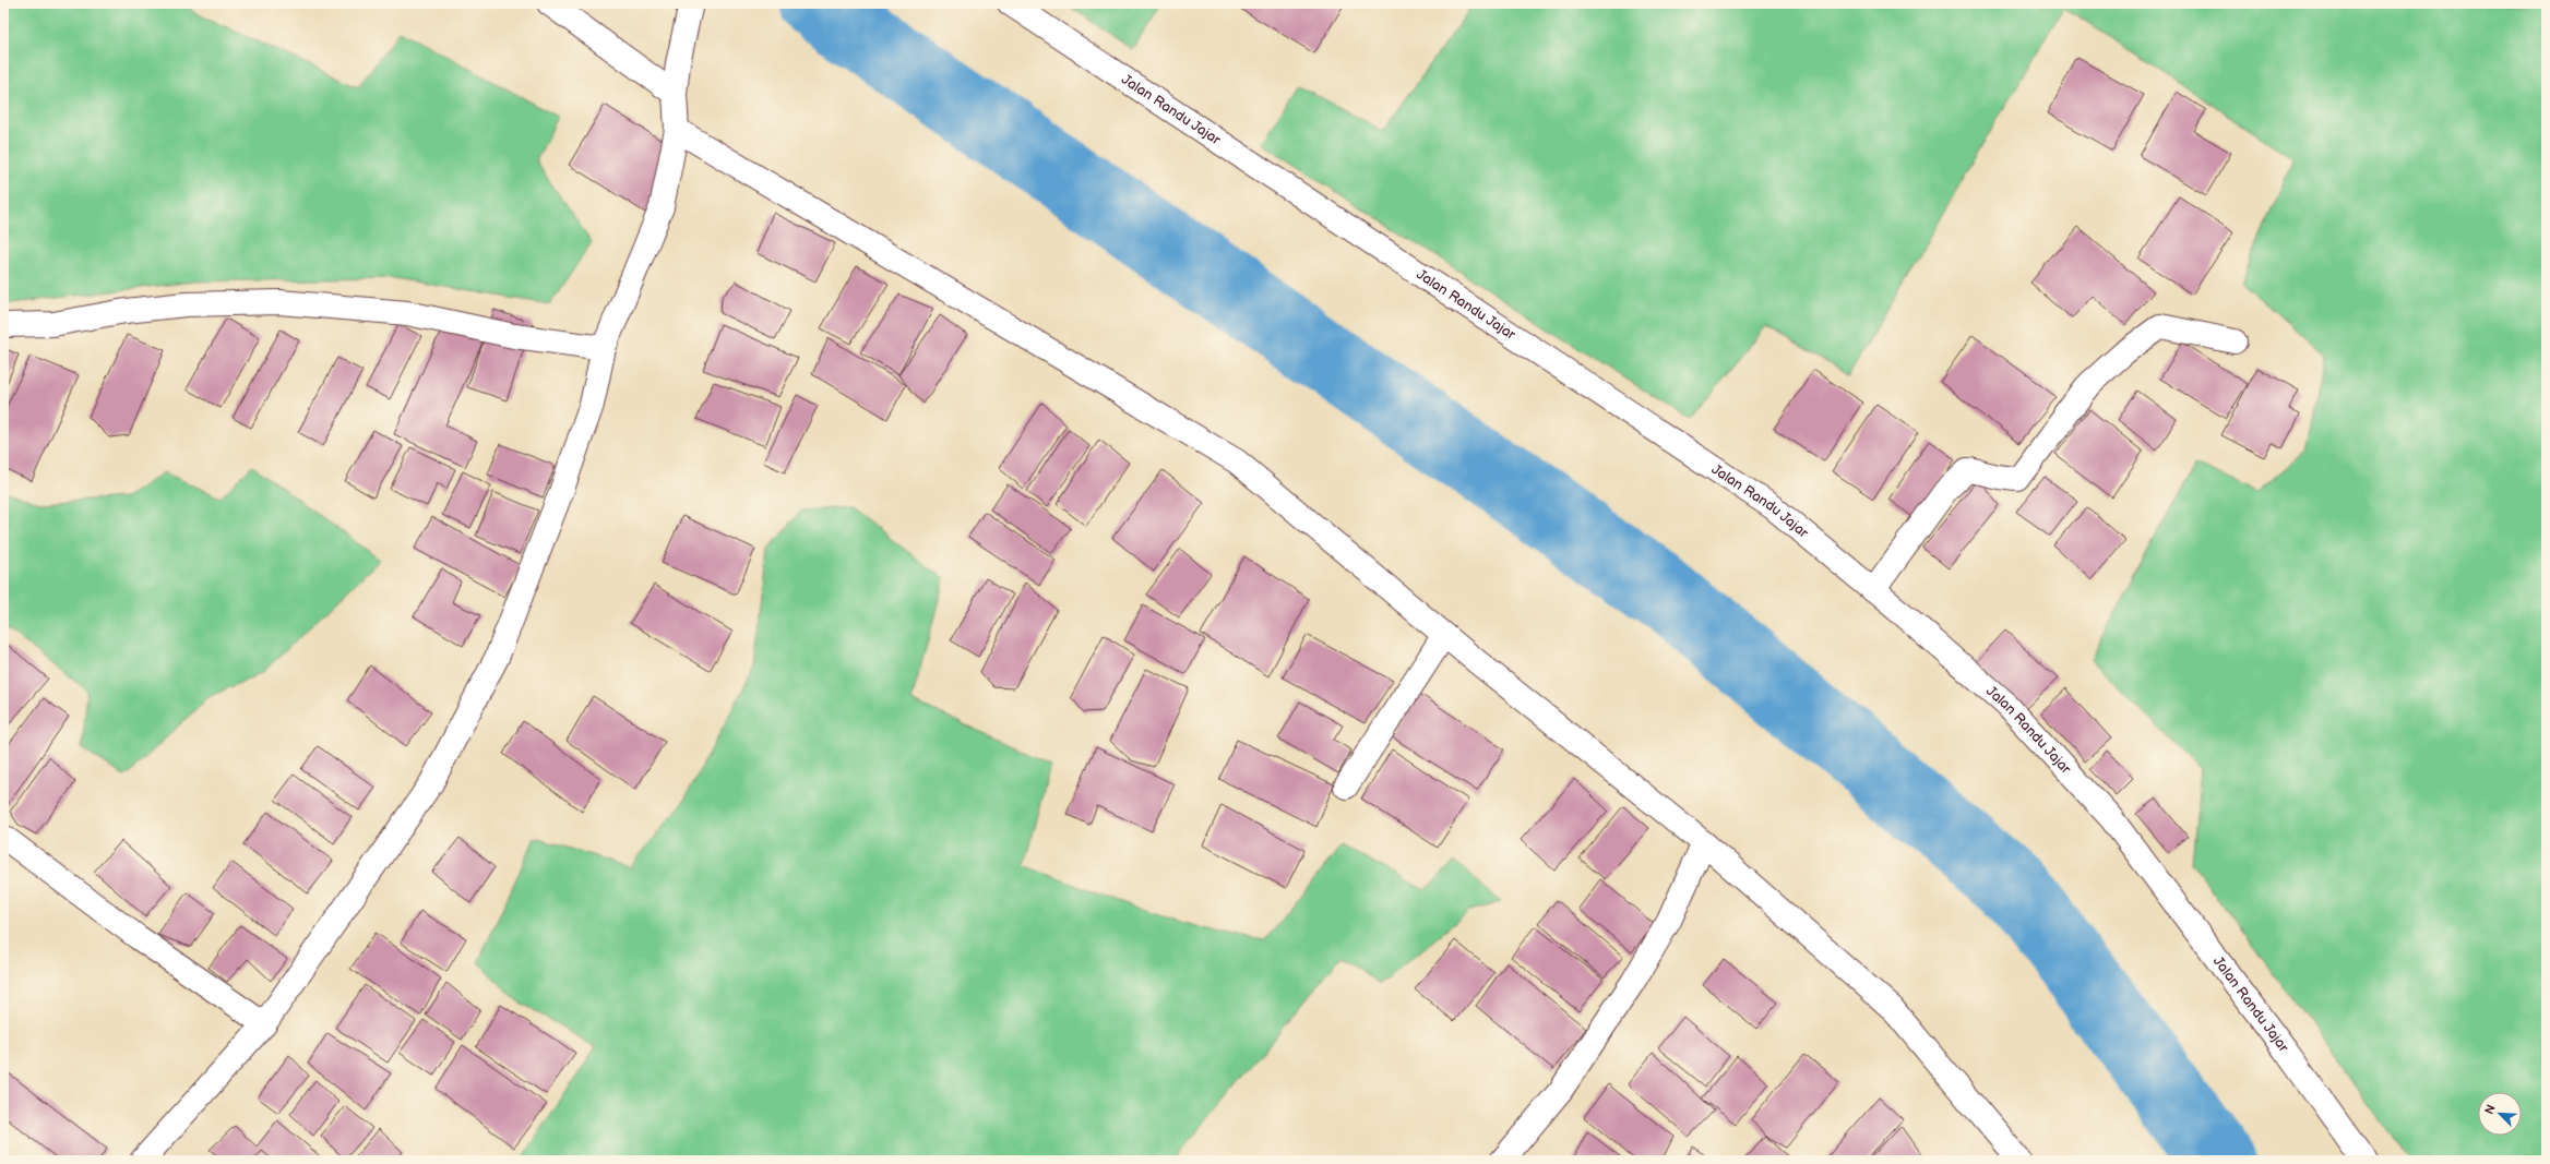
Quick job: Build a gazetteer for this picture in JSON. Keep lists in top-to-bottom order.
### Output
{
  "streets": {
    "street": ["Jalan Randu Jajar"]
  },
  "north": "top left"
}
